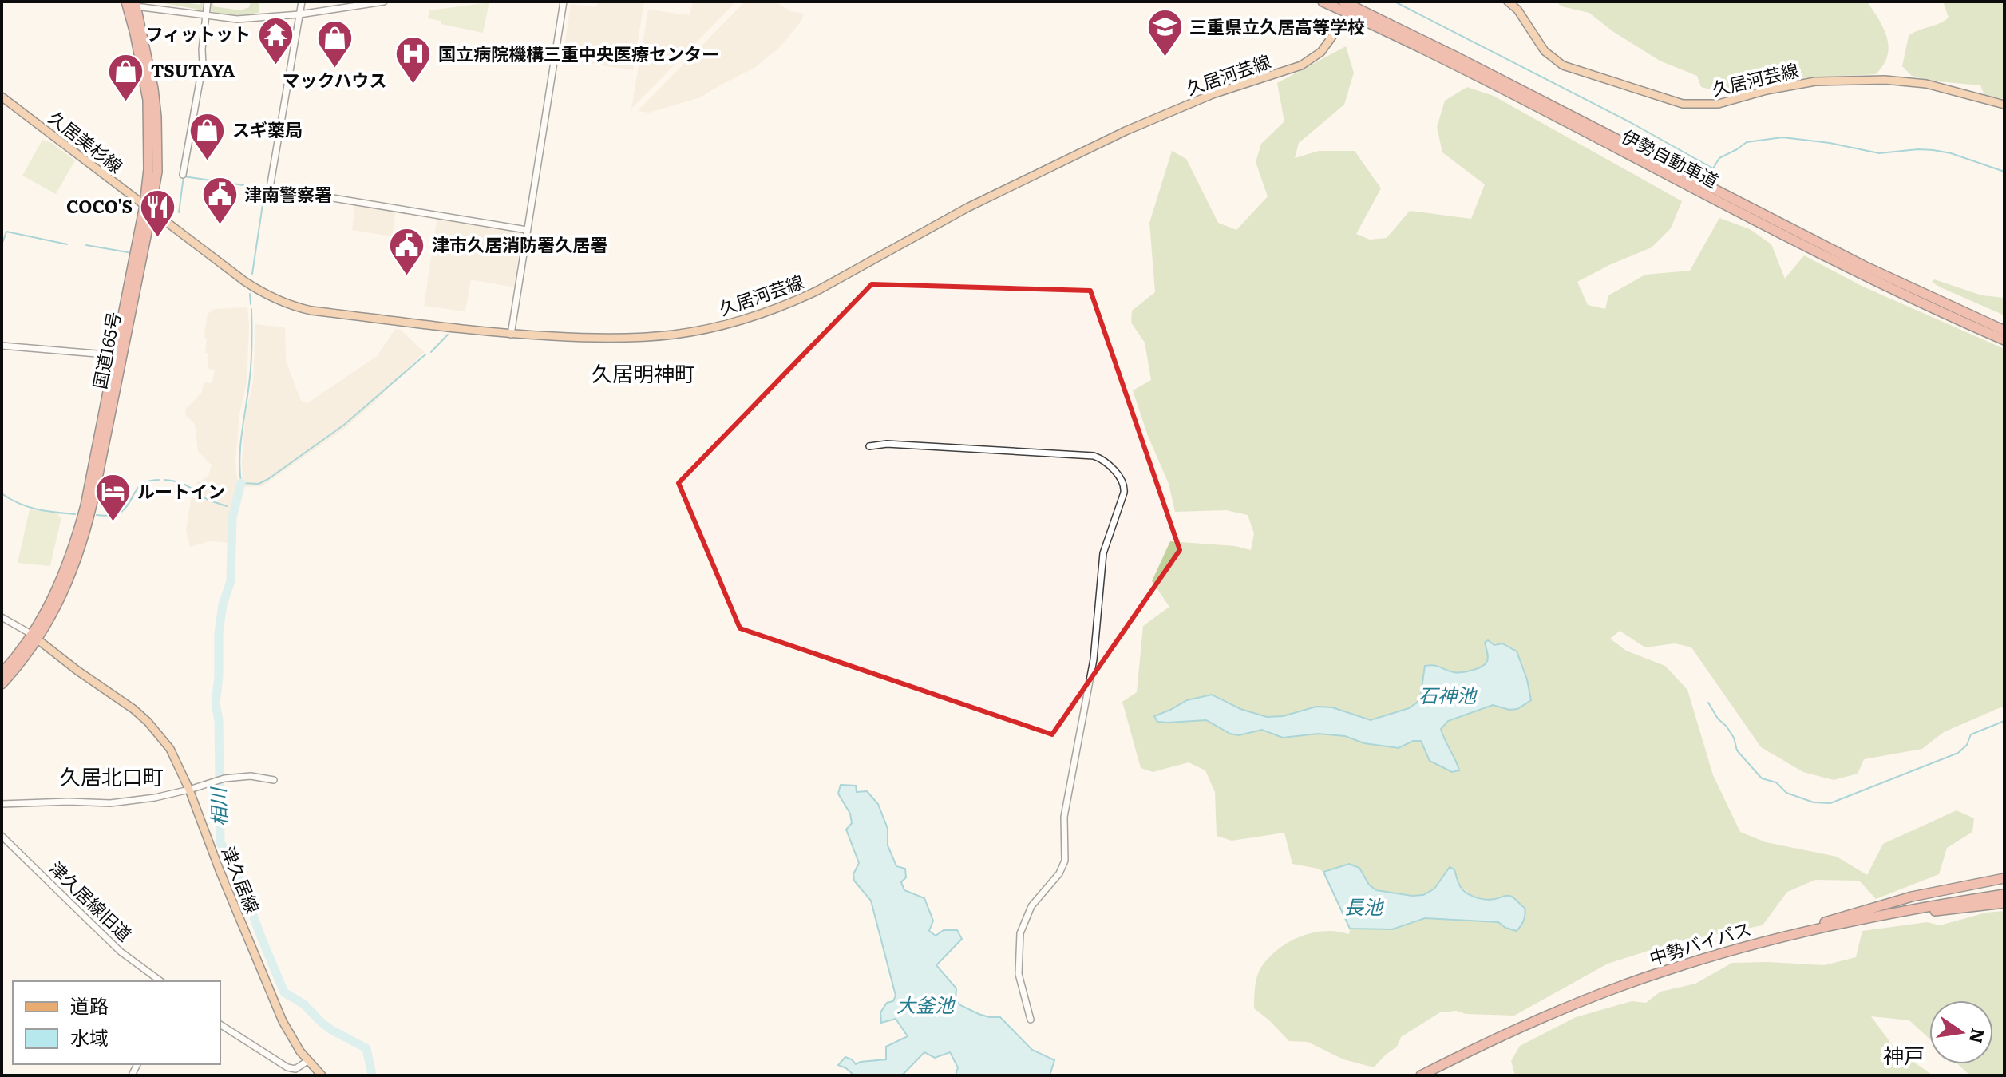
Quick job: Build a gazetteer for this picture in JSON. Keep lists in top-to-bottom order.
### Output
{
  "streets": {
    "highway": ["伊勢自動車道", "国道165号", "中勢バイパス"],
    "main road": ["久居河芸線", "久居美杉線", "津久居線"],
    "street": ["津久居線旧道"]
  },
  "crossings": [
    ["久居河芸線", "久居美杉線"],
    ["久居河芸線", "国道165号"],
    ["久居美杉線", "国道165号"],
    ["国道165号", "津久居線"]
  ],
  "districts": ["久居明神町", "久居北口町", "神戸"],
  "water": [
    "石神池",
    "相川",
    "長池",
    "大釜池"
  ],
  "places": {
    "school or university": ["三重県立久居高等学校"],
    "temple": ["フィットット"],
    "shop": ["マックハウス", "TSUTAYA", "スギ薬局"],
    "hospital": ["国立病院機構三重中央医療センター"],
    "public building": ["津南警察署", "津市久居消防署久居署"],
    "restaurant": ["COCO'S"],
    "hotel": ["ルートイン"]
  },
  "legend": ["道路", "水域"],
  "north": "right"
}
